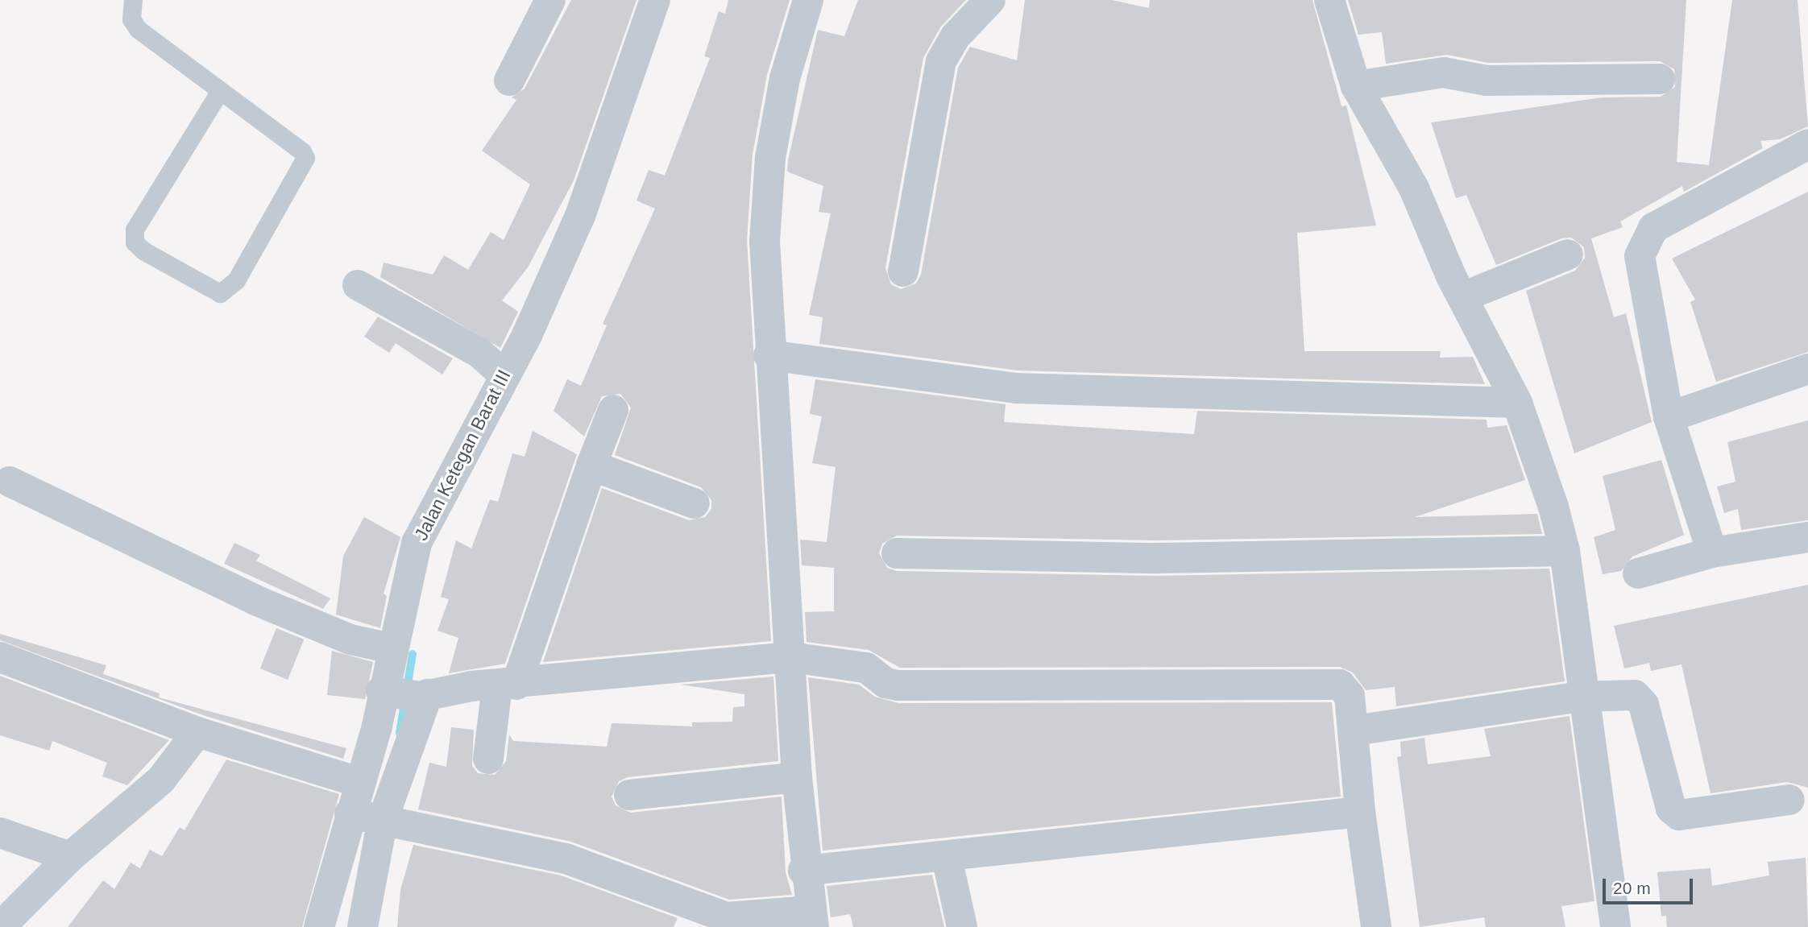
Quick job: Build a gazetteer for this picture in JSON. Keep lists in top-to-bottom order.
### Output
{
  "streets": {
    "street": ["Jalan Ketegan Barat III"]
  },
  "scale_bar": "20 m"
}
